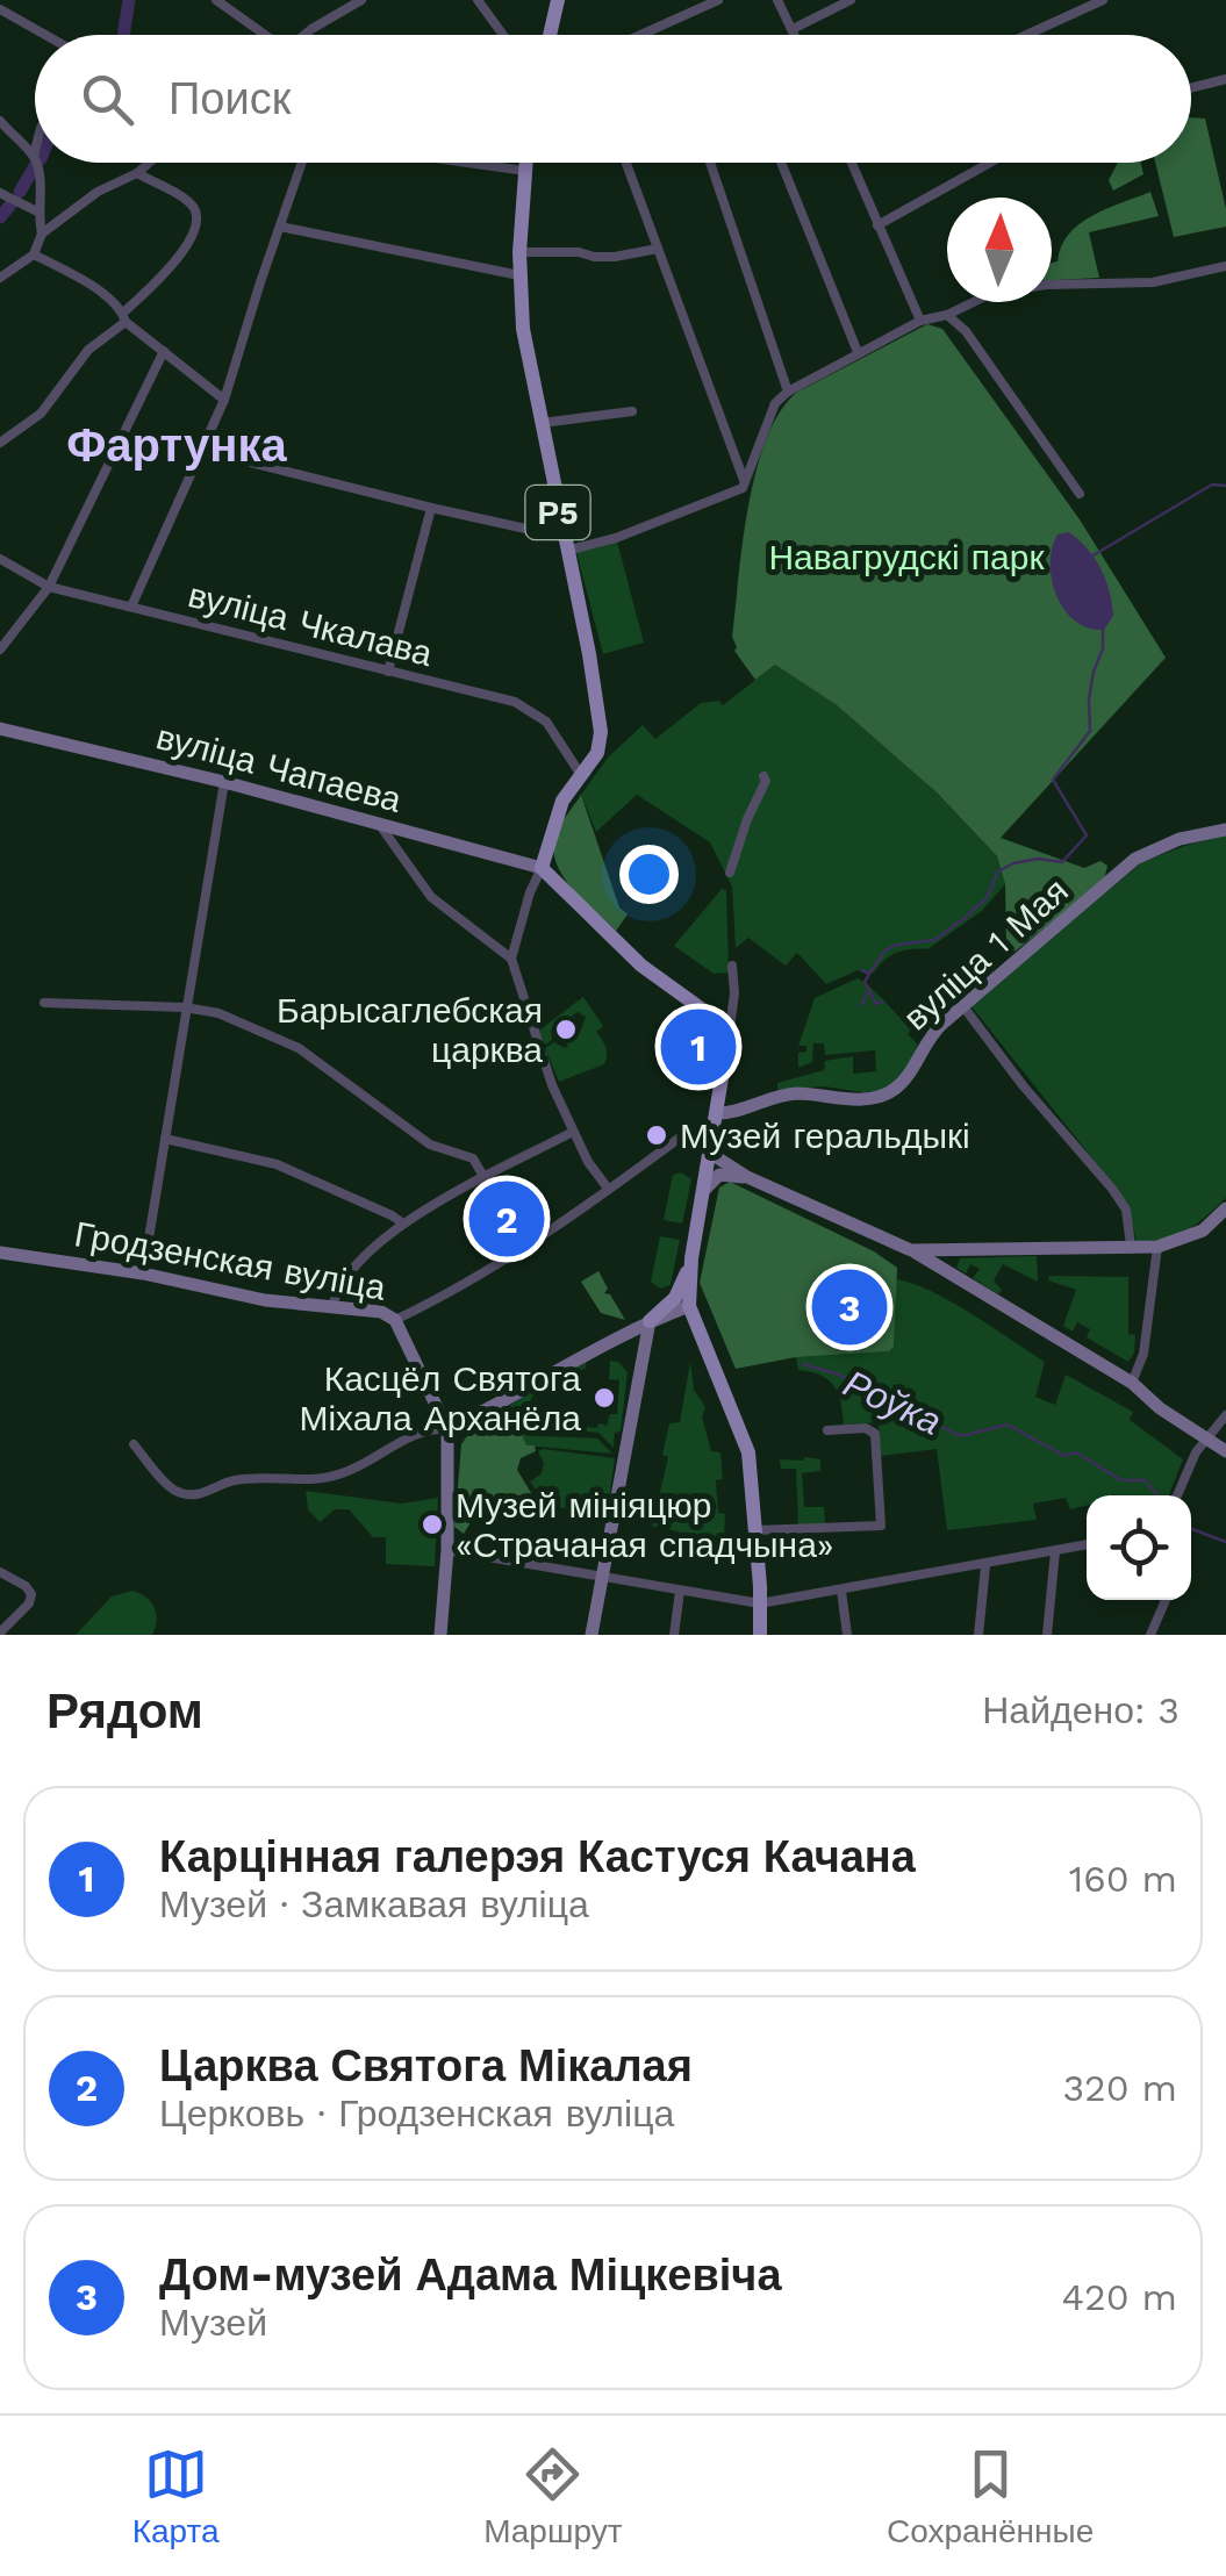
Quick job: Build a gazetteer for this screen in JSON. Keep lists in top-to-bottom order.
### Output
{
  "streets": {
    "main road": ["Р5"],
    "street": [
      "вуліца Чкалава",
      "вуліца Чапаева",
      "вуліца 1 Мая",
      "Гродзенская вуліца"
    ]
  },
  "crossings": [
    ["Р5", "вуліца Чкалава"],
    ["Р5", "вуліца Чапаева"]
  ],
  "districts": ["Фартунка"],
  "water": ["Роўка"],
  "parks": ["Навагрудскі парк"],
  "places": [
    "Барысаглебская царква",
    "Музей геральдыкі",
    "Касцёл Святога Міхала Арханёла",
    "Музей мініяцюр «Страчаная спадчына»"
  ],
  "north": "top",
  "page": {
    "search": "Поиск",
    "pins": ["1", "2", "3"],
    "heading": ["Рядом", "Найдено: 3"],
    "list": [
      {
        "mark": "1",
        "name": "Карцінная галерэя Кастуся Качана",
        "note": "Музей · Замкавая вуліца",
        "value": "160 m"
      },
      {
        "mark": "2",
        "name": "Царква Святога Мікалая",
        "note": "Церковь · Гродзенская вуліца",
        "value": "320 m"
      },
      {
        "mark": "3",
        "name": "Дом-музей Адама Міцкевіча",
        "note": "Музей",
        "value": "420 m"
      }
    ],
    "nav": ["Карта", "Маршрут", "Сохранённые"]
  }
}
